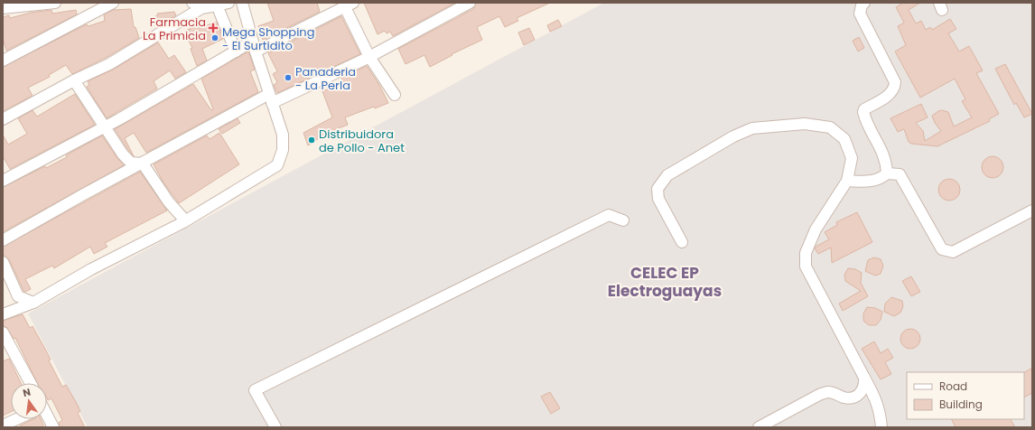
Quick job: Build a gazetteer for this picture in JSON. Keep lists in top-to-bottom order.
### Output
{
  "districts": ["CELEC EP Electroguayas"],
  "places": {
    "health": ["Farmacia La Primicia"],
    "other": ["Mega Shopping - El Surtidito", "Panaderia - La Perla", "Distribuidora de Pollo - Anet"]
  },
  "legend": ["Road", "Building"],
  "north": "top"
}
